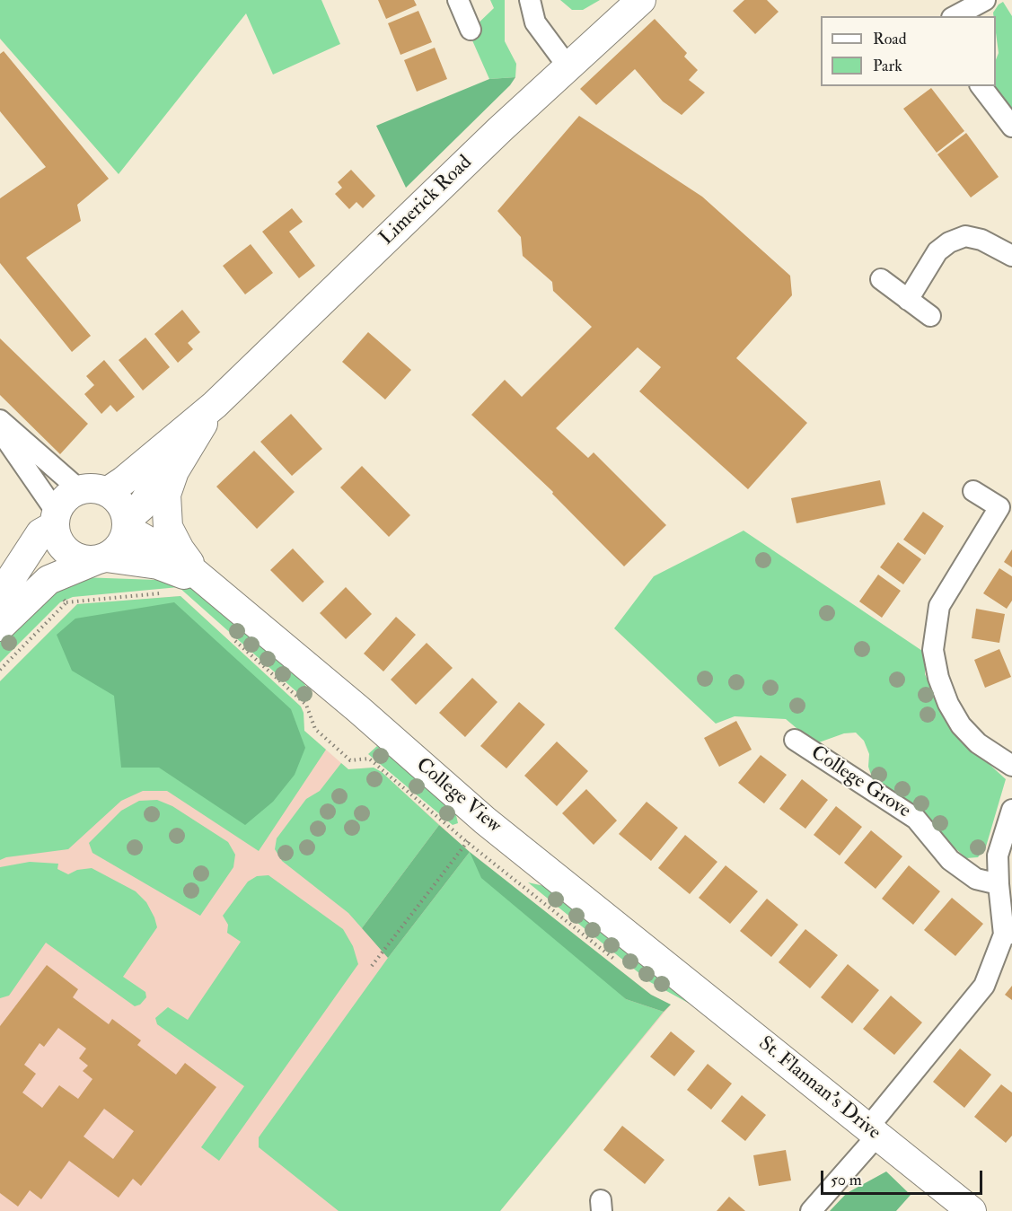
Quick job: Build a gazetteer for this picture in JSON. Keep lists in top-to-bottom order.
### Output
{
  "streets": {
    "street": [
      "Limerick Road",
      "College Grove",
      "College View",
      "St. Flannan's Drive"
    ]
  },
  "crossings": [
    ["Limerick Road", "College View"],
    ["College View", "St. Flannan's Drive"]
  ],
  "legend": ["Road", "Park"],
  "scale_bar": "50 m"
}
